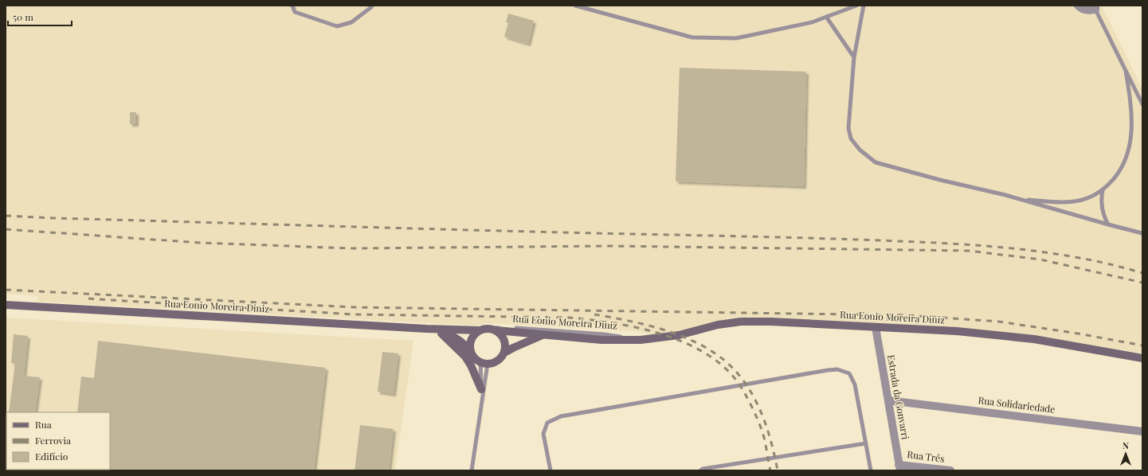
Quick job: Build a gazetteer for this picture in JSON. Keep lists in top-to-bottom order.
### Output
{
  "streets": {
    "main road": ["Rua Eonio Moreira Diniz"],
    "street": ["Estrada da Gonvarri", "Rua Solidariedade", "Rua Três"]
  },
  "crossings": [
    ["Rua Eonio Moreira Diniz", "Estrada da Gonvarri"],
    ["Estrada da Gonvarri", "Rua Solidariedade"],
    ["Estrada da Gonvarri", "Rua Três"]
  ],
  "legend": ["Rua", "Ferrovia", "Edifício"],
  "scale_bar": "50 m",
  "north": "top"
}
